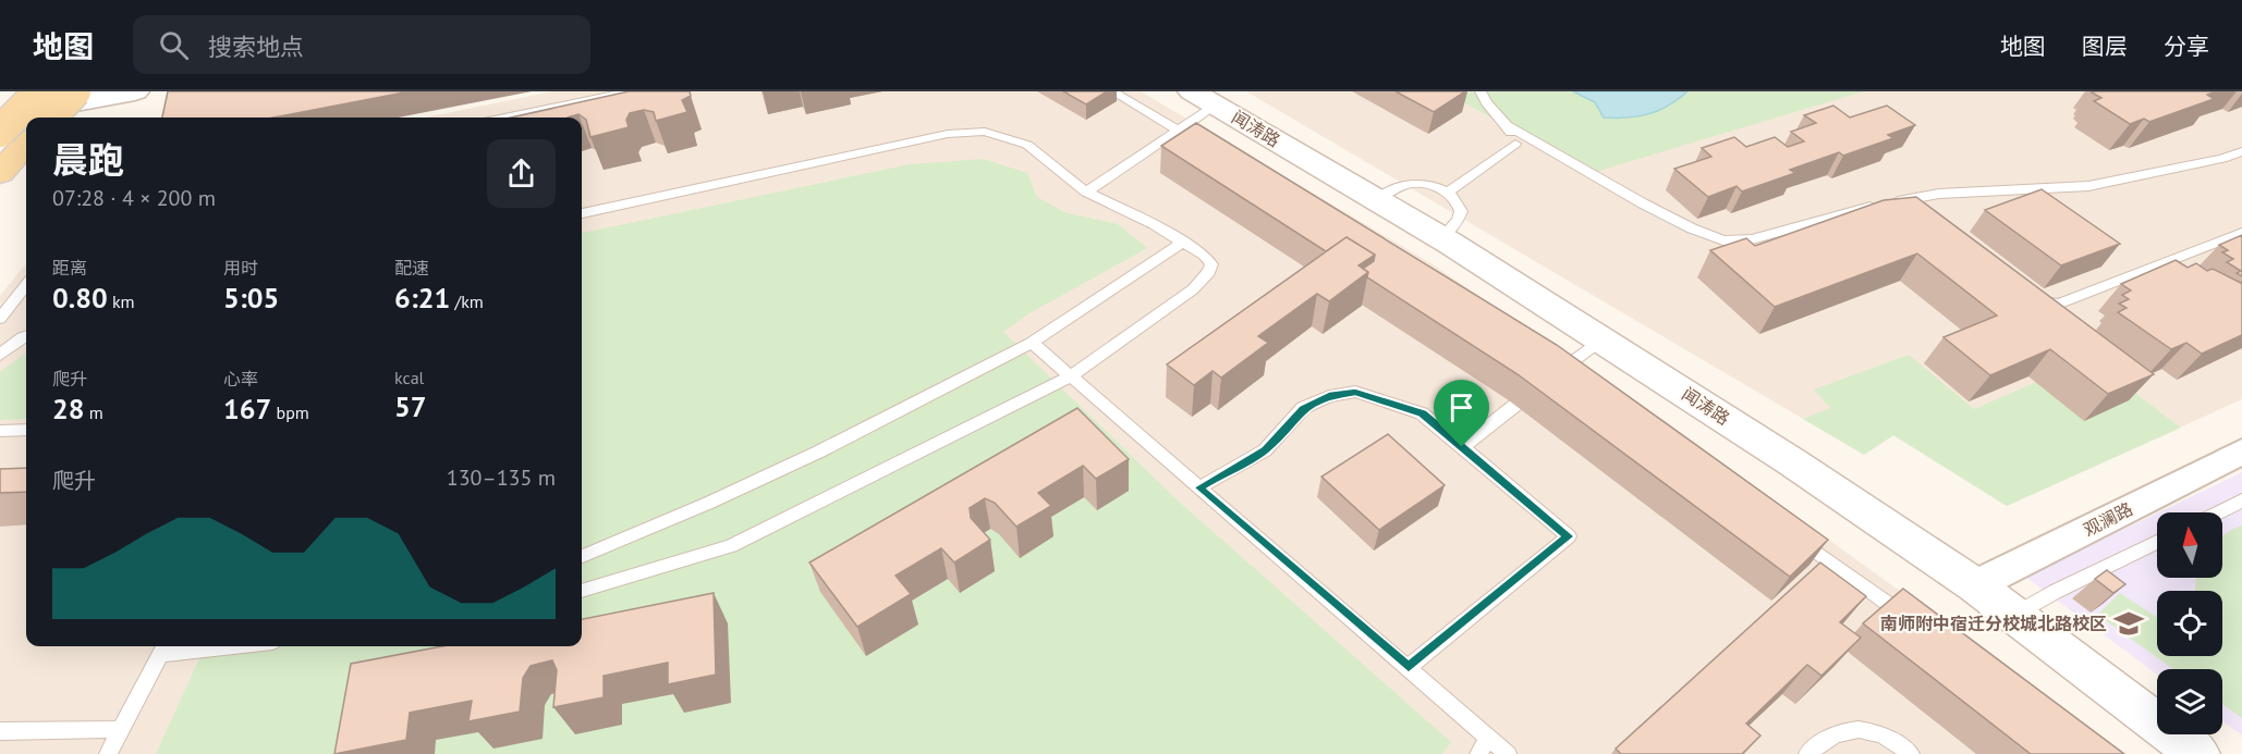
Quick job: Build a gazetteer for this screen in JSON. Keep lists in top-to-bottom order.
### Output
{
  "streets": {
    "street": ["闻涛路", "观澜路"]
  },
  "crossings": [
    ["闻涛路", "观澜路"]
  ],
  "places": {
    "school or university": ["南师附中宿迁分校城北路校区"]
  },
  "north": "top",
  "page": {
    "header": "地图",
    "search": "搜索地点",
    "nav": ["地图", "图层", "分享"],
    "heading": ["晨跑", "07:28 · 4 × 200 m"],
    "stats": [
      ["距离", "0.80 km"],
      ["用时", "5:05"],
      ["配速", "6:21 /km"],
      ["爬升", "28 m"],
      ["心率", "167 bpm"],
      ["kcal", "57"]
    ],
    "chart": ["爬升", "130–135 m"]
  }
}
